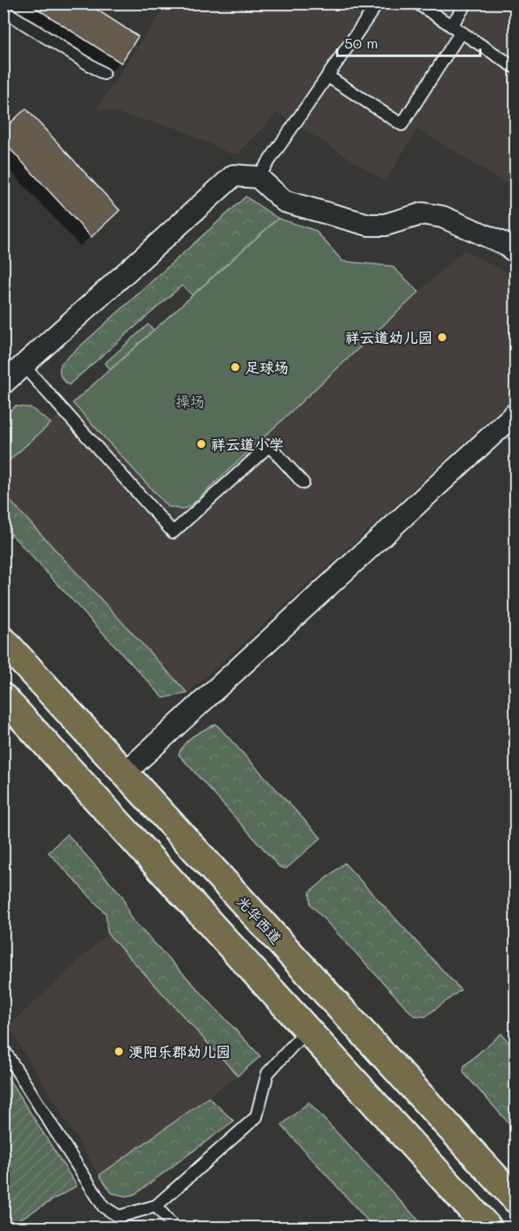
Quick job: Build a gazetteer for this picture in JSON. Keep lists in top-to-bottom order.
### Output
{
  "streets": {
    "main road": ["光华西道"]
  },
  "parks": ["操场"],
  "places": [
    "祥云道幼儿园",
    "足球场",
    "祥云道小学",
    "浭阳乐郡幼儿园"
  ],
  "scale_bar": "50 m"
}
